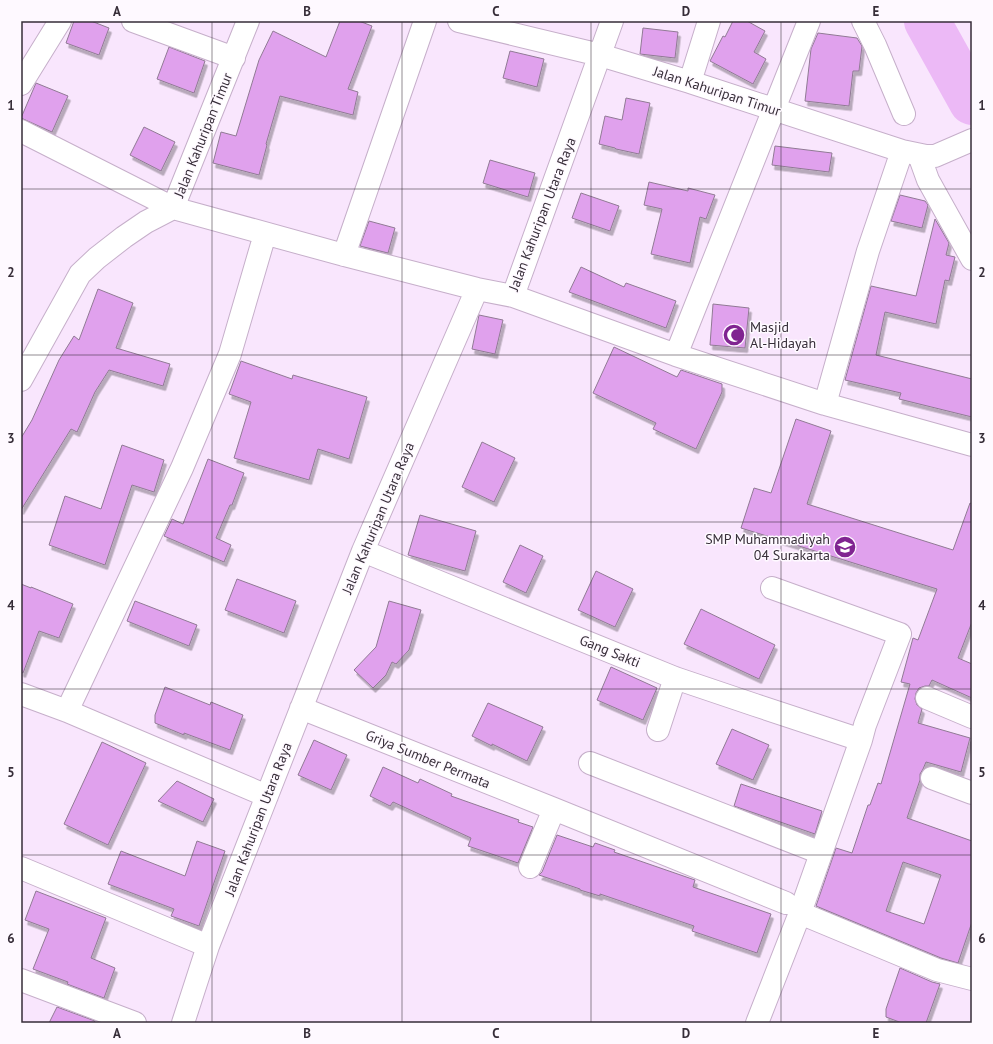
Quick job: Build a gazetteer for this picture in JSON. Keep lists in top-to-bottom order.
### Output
{
  "streets": {
    "street": [
      "Jalan Kahuripan Timur",
      "Jalan Kahuripan Utara Raya",
      "Gang Sakti",
      "Griya Sumber Permata"
    ]
  },
  "crossings": [
    ["Jalan Kahuripan Timur", "Jalan Kahuripan Utara Raya"],
    ["Jalan Kahuripan Utara Raya", "Gang Sakti"],
    ["Jalan Kahuripan Utara Raya", "Griya Sumber Permata"]
  ],
  "places": {
    "mosque": ["Masjid Al-Hidayah"],
    "school or university": ["SMP Muhammadiyah 04 Surakarta"]
  },
  "grid": {
    "columns": [
      "A",
      "B",
      "C",
      "D",
      "E"
    ],
    "rows": [
      "1",
      "2",
      "3",
      "4",
      "5",
      "6"
    ]
  }
}
